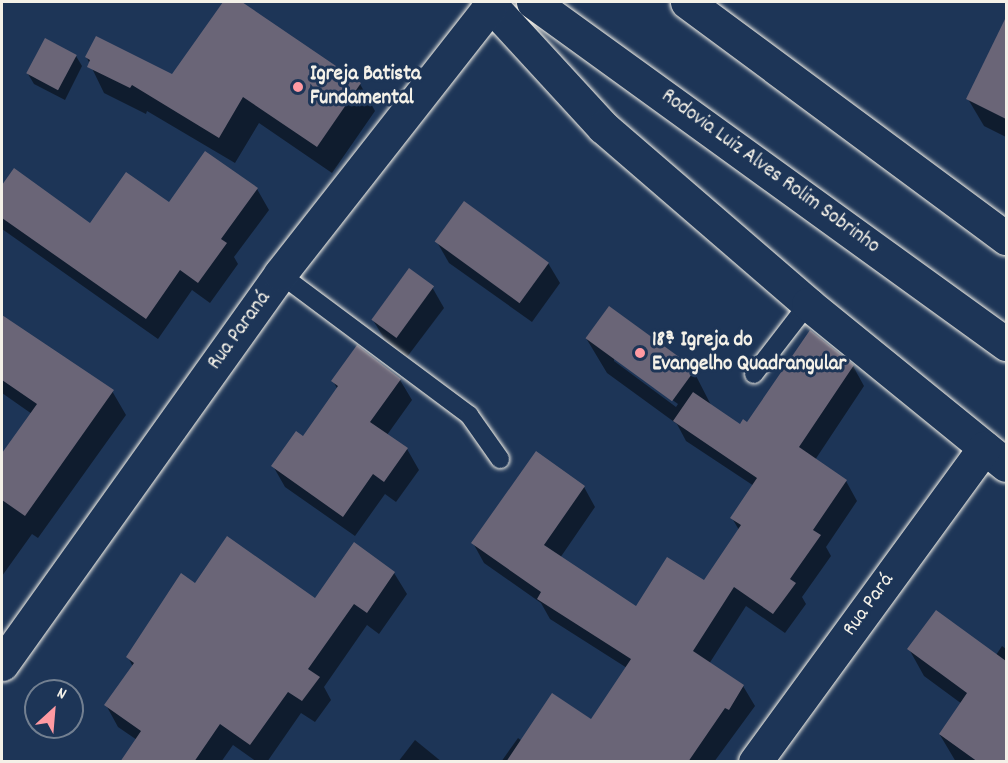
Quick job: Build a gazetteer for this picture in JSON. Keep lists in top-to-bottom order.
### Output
{
  "streets": {
    "main road": ["Rodovia Luiz Alves Rolim Sobrinho", "Rua Paraná", "Rua Pará"]
  },
  "places": ["Igreja Batista Fundamental", "18ª Igreja do Evangelho Quadrangular"],
  "north": "top right"
}
